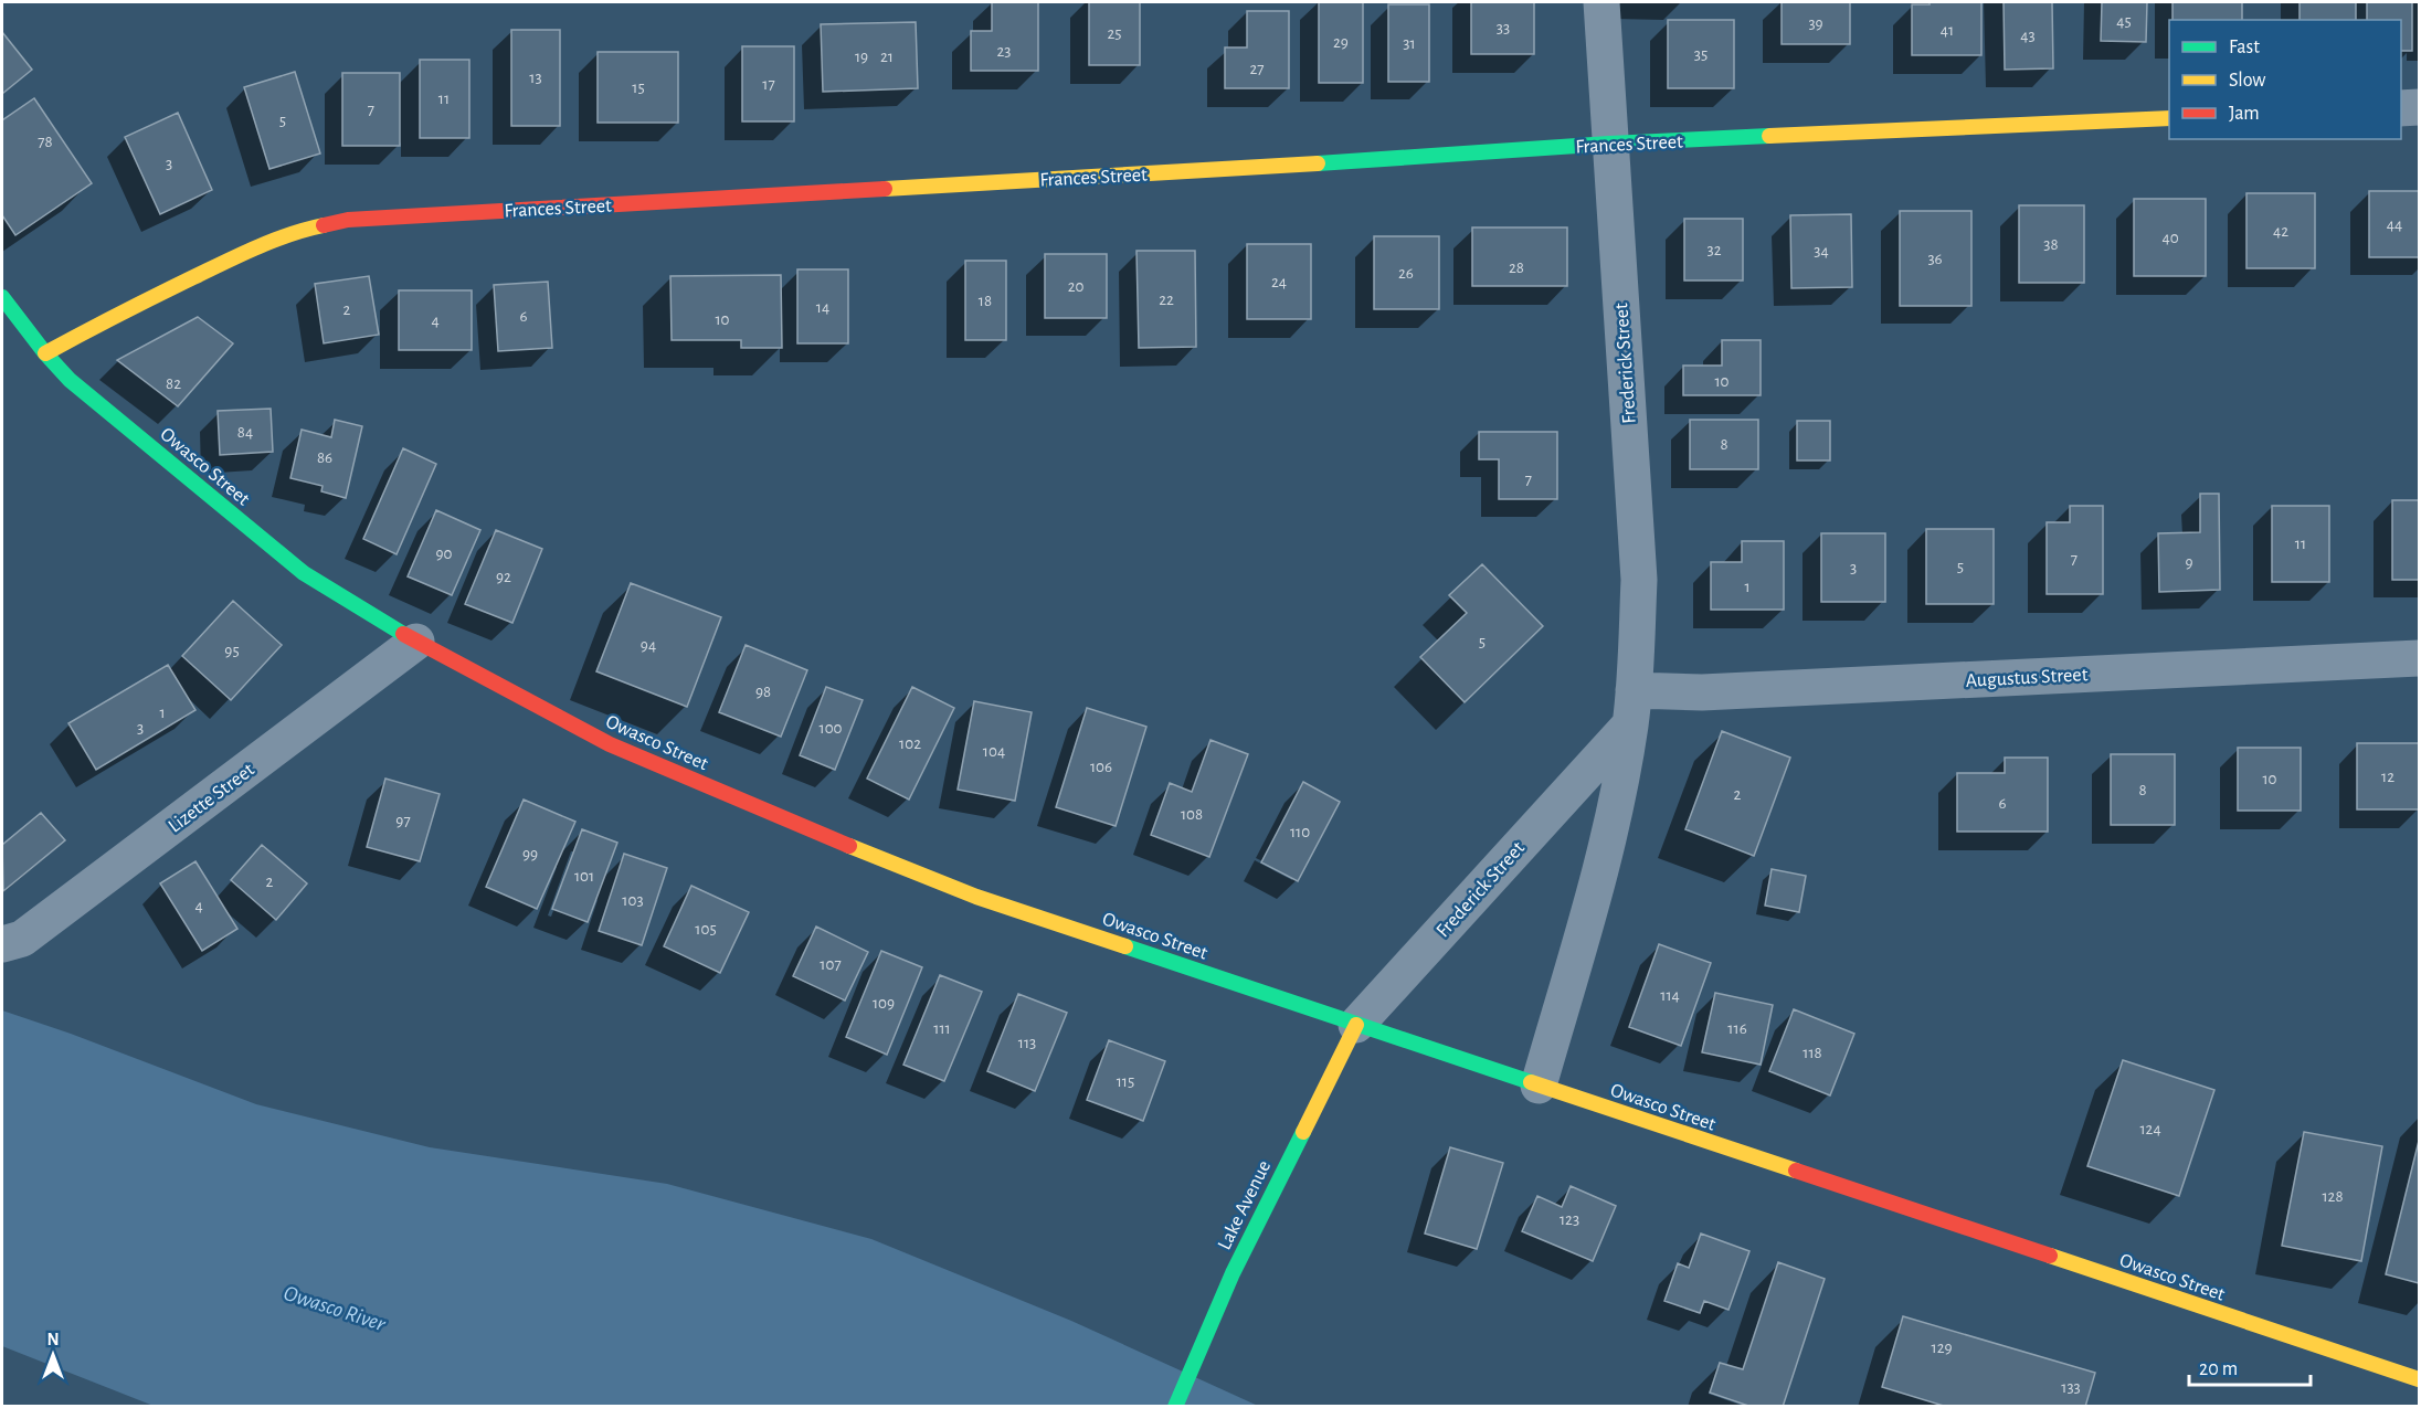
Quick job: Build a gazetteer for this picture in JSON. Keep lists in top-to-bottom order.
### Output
{
  "streets": {
    "main road": ["Frances Street", "Owasco Street", "Lake Avenue"],
    "street": ["Frederick Street", "Augustus Street", "Lizette Street"]
  },
  "crossings": [
    ["Frances Street", "Frederick Street"],
    ["Frances Street", "Owasco Street"],
    ["Frederick Street", "Owasco Street"],
    ["Frederick Street", "Augustus Street"],
    ["Frederick Street", "Lake Avenue"],
    ["Owasco Street", "Lizette Street"],
    ["Owasco Street", "Lake Avenue"]
  ],
  "water": ["Owasco River"],
  "house_numbers": [
    "45",
    "39",
    "33",
    "41",
    "25",
    "43",
    "29",
    "31",
    "23",
    "35",
    "19",
    "21",
    "27",
    "13",
    "17",
    "15",
    "11",
    "7",
    "5",
    "78",
    "3",
    "44",
    "42",
    "40",
    "38",
    "32",
    "34",
    "36",
    "28",
    "26",
    "24",
    "20",
    "22",
    "18",
    "14",
    "2",
    "6",
    "10",
    "4",
    "10",
    "82",
    "84",
    "8",
    "86",
    "7",
    "11",
    "90",
    "7",
    "9",
    "5",
    "3",
    "92",
    "1",
    "5",
    "94",
    "95",
    "98",
    "1",
    "3",
    "100",
    "102",
    "104",
    "106",
    "12",
    "10",
    "8",
    "2",
    "6",
    "108",
    "97",
    "110",
    "99",
    "101",
    "2",
    "103",
    "4",
    "105",
    "107",
    "114",
    "109",
    "111",
    "116",
    "113",
    "118",
    "115",
    "124",
    "128",
    "123",
    "129",
    "133"
  ],
  "legend": ["Fast", "Slow", "Jam"],
  "scale_bar": "20 m",
  "north": "top"
}
